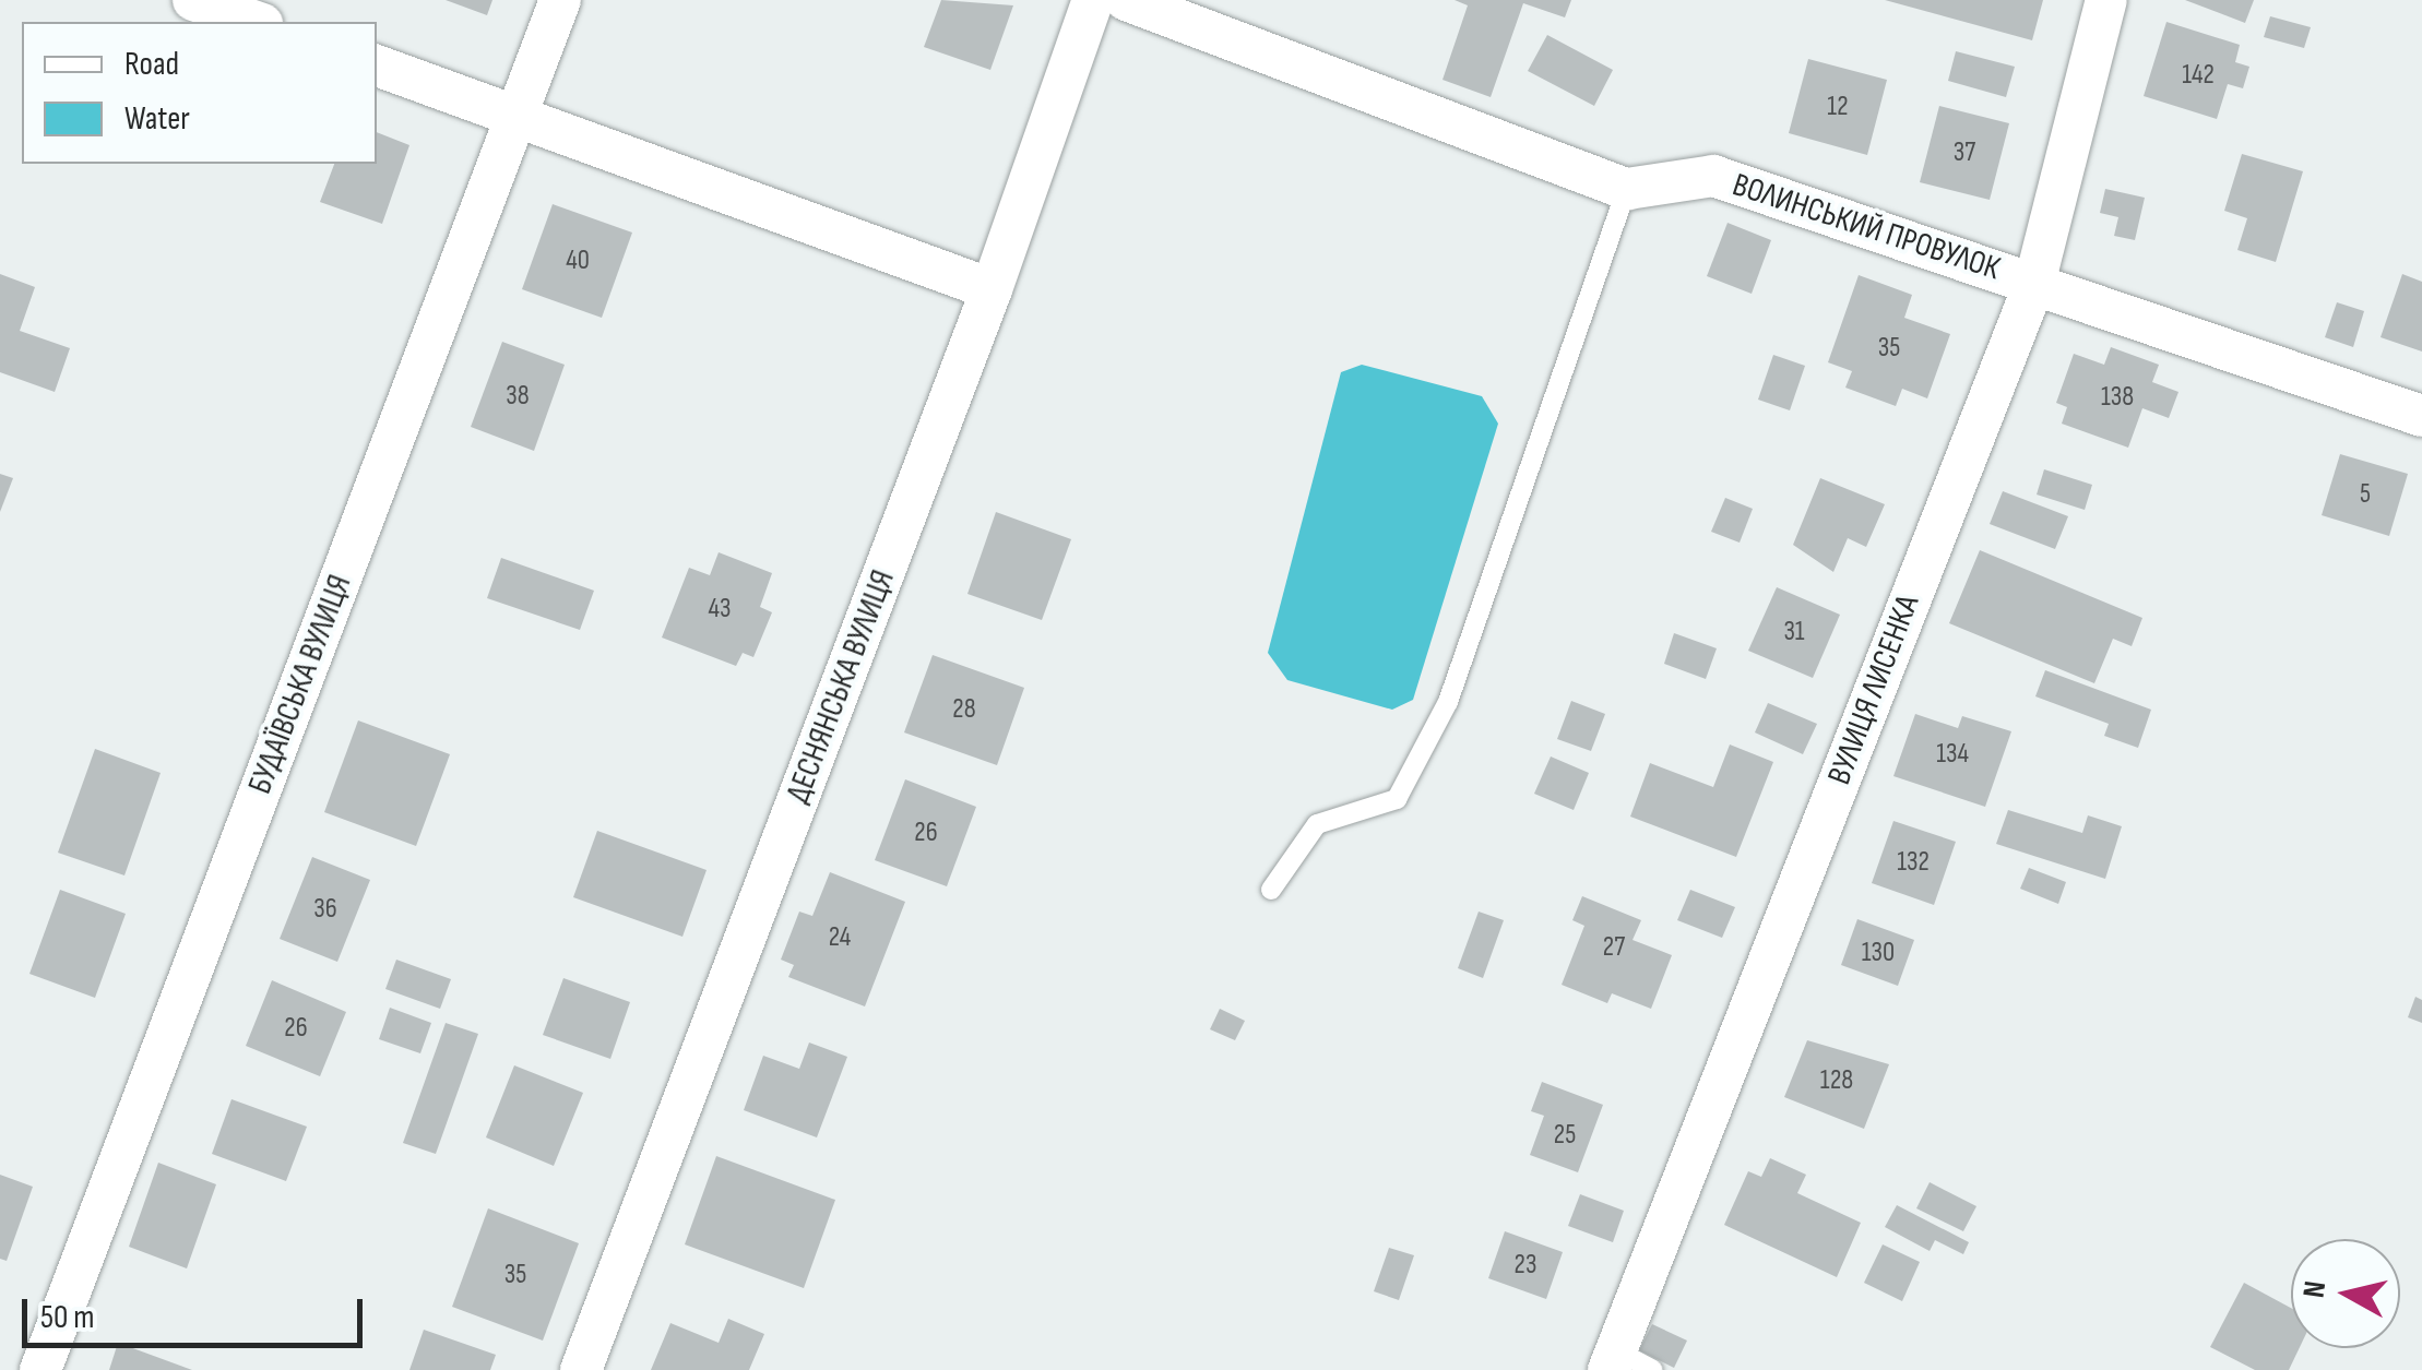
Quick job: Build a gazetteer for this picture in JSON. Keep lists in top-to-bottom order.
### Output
{
  "streets": {
    "street": [
      "ВОЛИНСЬКИЙ ПРОВУЛОК",
      "БУДАЇВСЬКА ВУЛИЦЯ",
      "ДЕСНЯНСЬКА ВУЛИЦЯ",
      "ВУЛИЦЯ ЛИСЕНКА"
    ]
  },
  "crossings": [
    ["ВОЛИНСЬКИЙ ПРОВУЛОК", "ВУЛИЦЯ ЛИСЕНКА"]
  ],
  "house_numbers": [
    "142",
    "12",
    "37",
    "40",
    "35",
    "38",
    "138",
    "5",
    "43",
    "31",
    "28",
    "134",
    "26",
    "132",
    "36",
    "24",
    "27",
    "130",
    "26",
    "128",
    "25",
    "23",
    "35"
  ],
  "legend": ["Road", "Water"],
  "scale_bar": "50 m",
  "north": "left"
}
